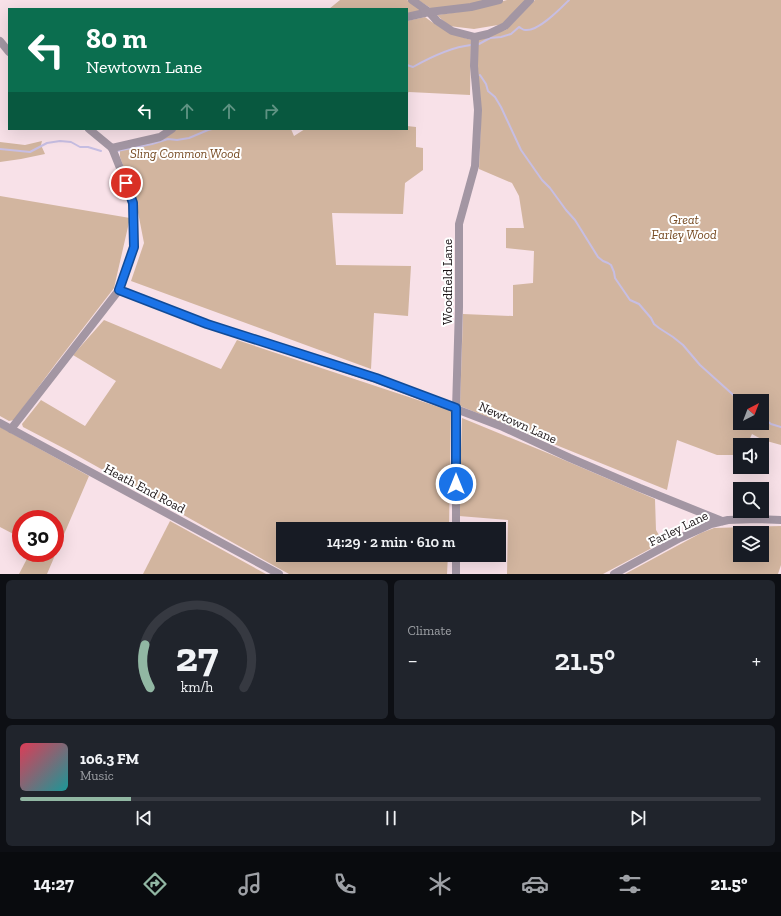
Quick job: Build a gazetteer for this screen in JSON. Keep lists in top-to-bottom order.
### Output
{
  "streets": {
    "street": [
      "Woodfield Lane",
      "Newtown Lane",
      "Heath End Road",
      "Farley Lane"
    ]
  },
  "crossings": [
    ["Woodfield Lane", "Newtown Lane"],
    ["Newtown Lane", "Farley Lane"]
  ],
  "parks": ["Sling Common Wood", "Great Farley Wood"],
  "north": "top right",
  "page": {
    "turn": ["80 m", "Newtown Lane"],
    "limit": "30",
    "trip": "14:29 · 2 min · 610 m",
    "tile": "Climate",
    "heat": ["−", "21.5°", "+"],
    "song": ["106.3 FM", "Music"],
    "tabs": ["14:27", "21.5°"],
    "gauge": ["27", "km/h"]
  }
}
